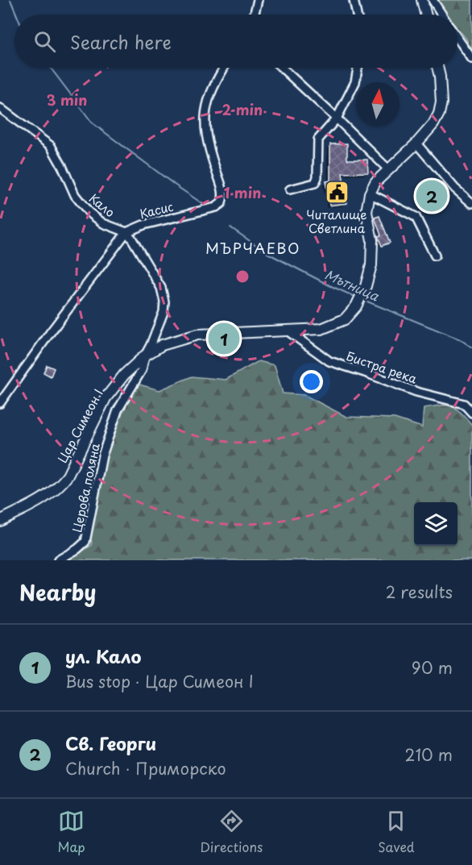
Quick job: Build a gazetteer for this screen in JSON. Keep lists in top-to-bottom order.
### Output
{
  "streets": {
    "street": [
      "Кало",
      "Касис",
      "Бистра река",
      "Цар Симеон I",
      "Церова поляна"
    ]
  },
  "crossings": [
    ["Кало", "Касис"],
    ["Бистра река", "Цар Симеон I"],
    ["Цар Симеон I", "Церова поляна"]
  ],
  "districts": ["МЪРЧАЕВО"],
  "water": ["Мътница"],
  "places": {
    "public building": ["Читалище Светлина"]
  },
  "north": "top",
  "page": {
    "search": "Search here",
    "pins": ["2", "1"],
    "heading": ["Nearby", "2 results"],
    "list": [
      {
        "mark": "1",
        "name": "ул. Кало",
        "note": "Bus stop · Цар Симеон I",
        "value": "90 m"
      },
      {
        "mark": "2",
        "name": "Св. Георги",
        "note": "Church · Приморско",
        "value": "210 m"
      }
    ],
    "nav": ["Map", "Directions", "Saved"]
  },
  "rings": ["3 min", "2 min", "1 min"]
}
